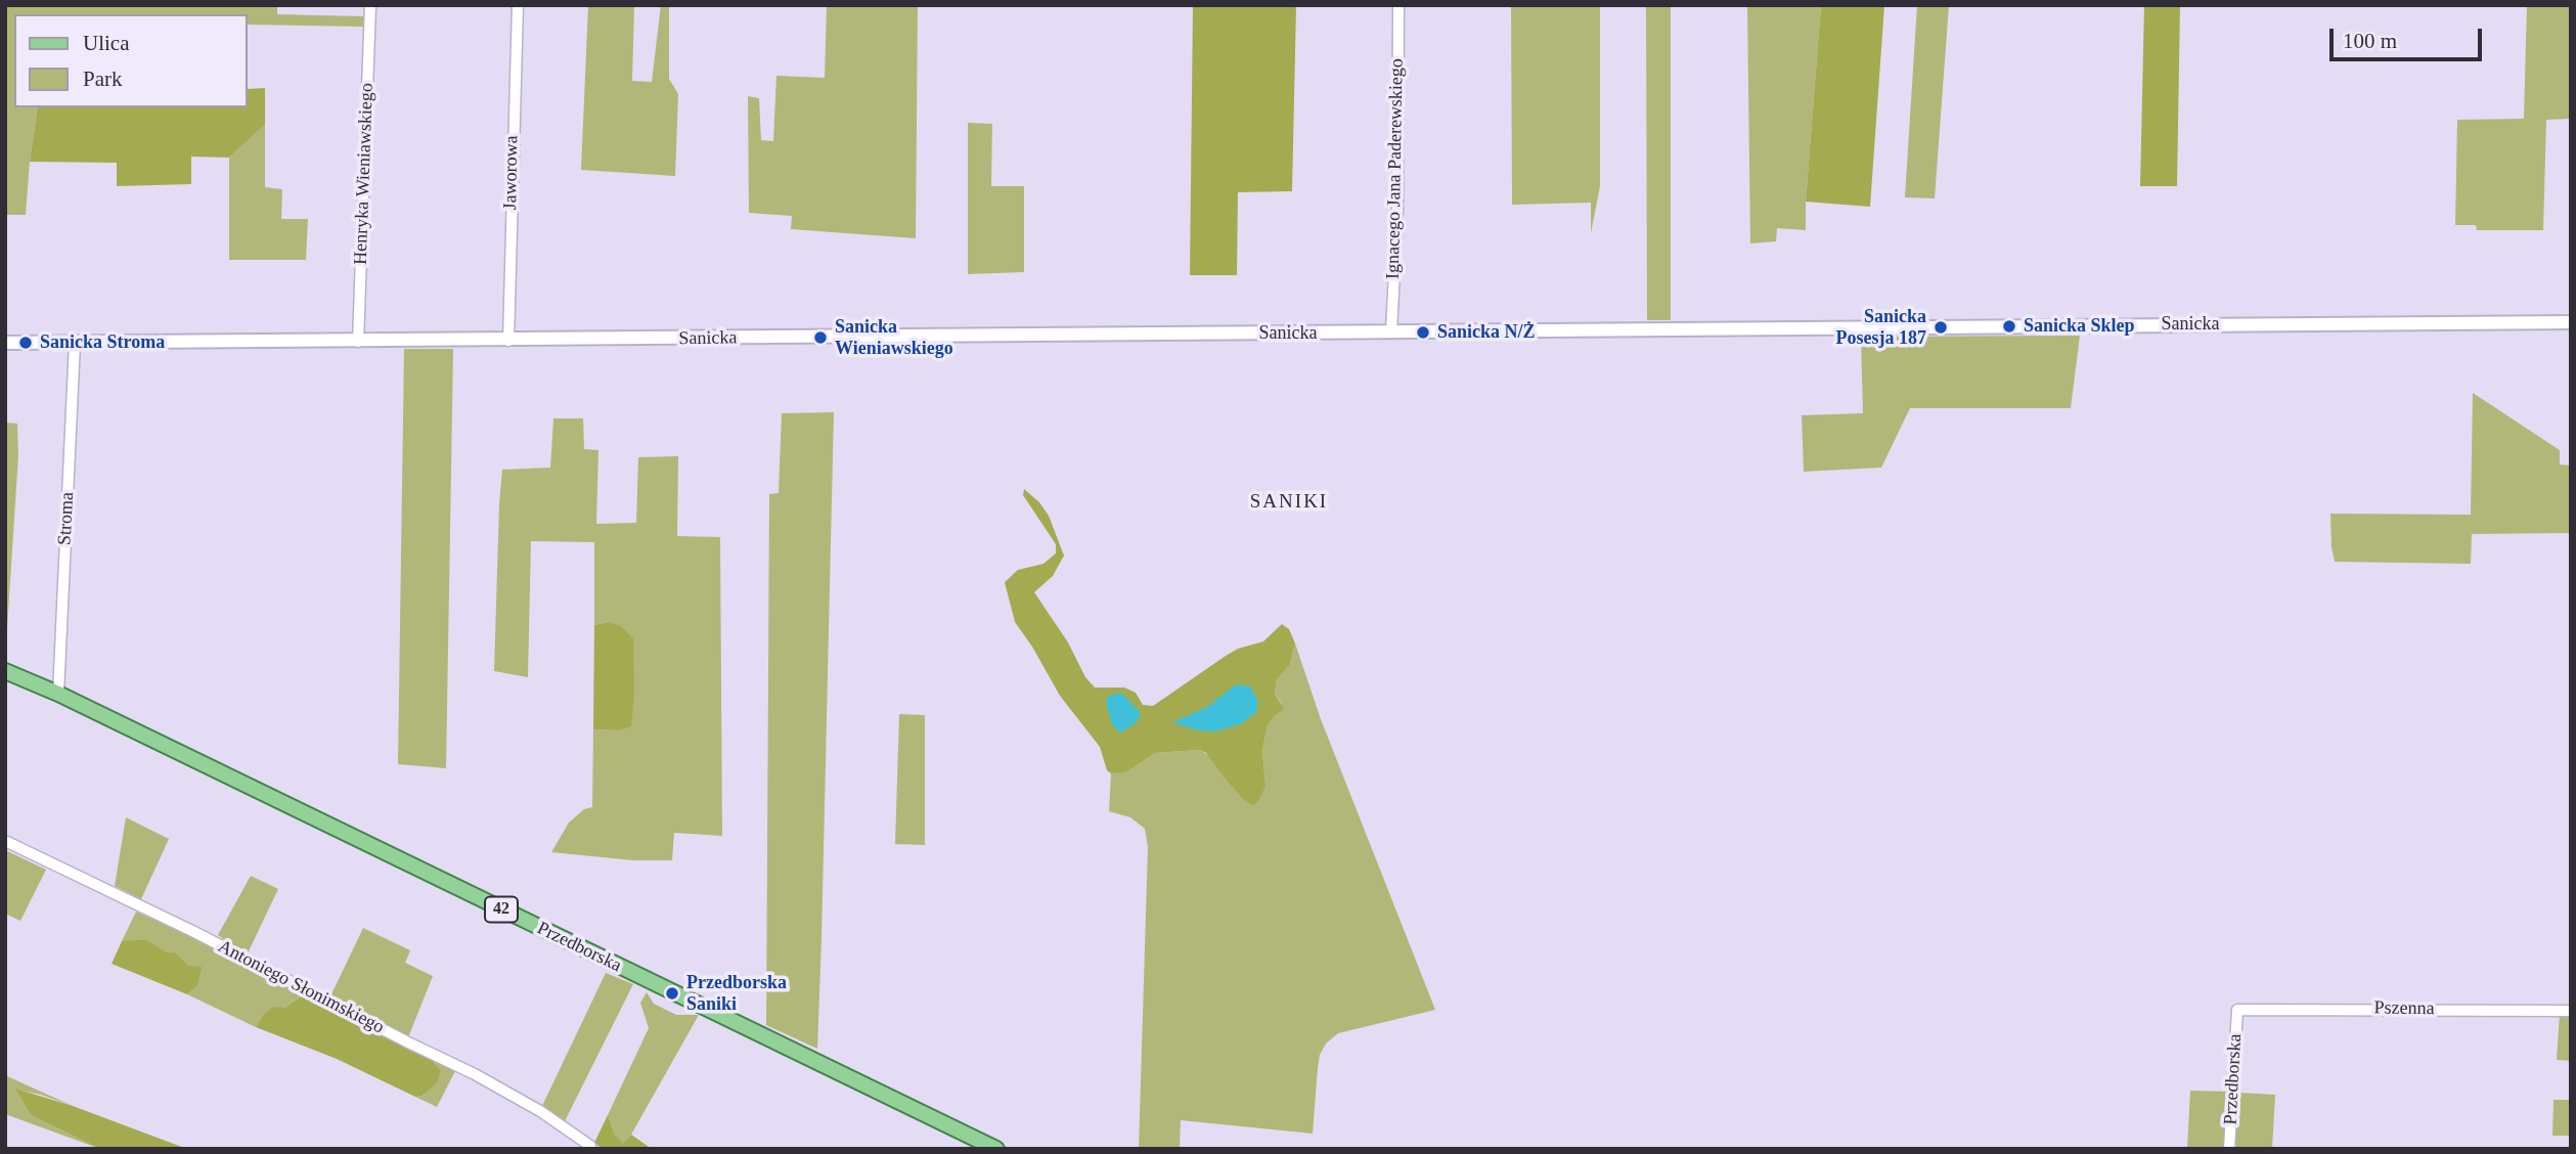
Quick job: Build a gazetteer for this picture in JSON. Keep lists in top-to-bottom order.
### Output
{
  "streets": {
    "main road": ["42", "Przedborska"],
    "street": [
      "Ignacego Jana Paderewskiego",
      "Jaworowa",
      "Henryka Wieniawskiego",
      "Sanicka",
      "Stroma",
      "Antoniego Słonimskiego",
      "Pszenna"
    ]
  },
  "crossings": [
    ["Ignacego Jana Paderewskiego", "Sanicka"],
    ["Jaworowa", "Sanicka"],
    ["Henryka Wieniawskiego", "Sanicka"],
    ["Sanicka", "Stroma"],
    ["Stroma", "Przedborska"],
    ["Przedborska", "Pszenna"]
  ],
  "districts": ["SANIKI"],
  "places": [
    "Sanicka Sklep",
    "Sanicka Posesja 187",
    "Sanicka N/Ż",
    "Sanicka Wieniawskiego",
    "Sanicka Stroma",
    "Przedborska Saniki"
  ],
  "legend": ["Ulica", "Park"],
  "scale_bar": "100 m"
}
